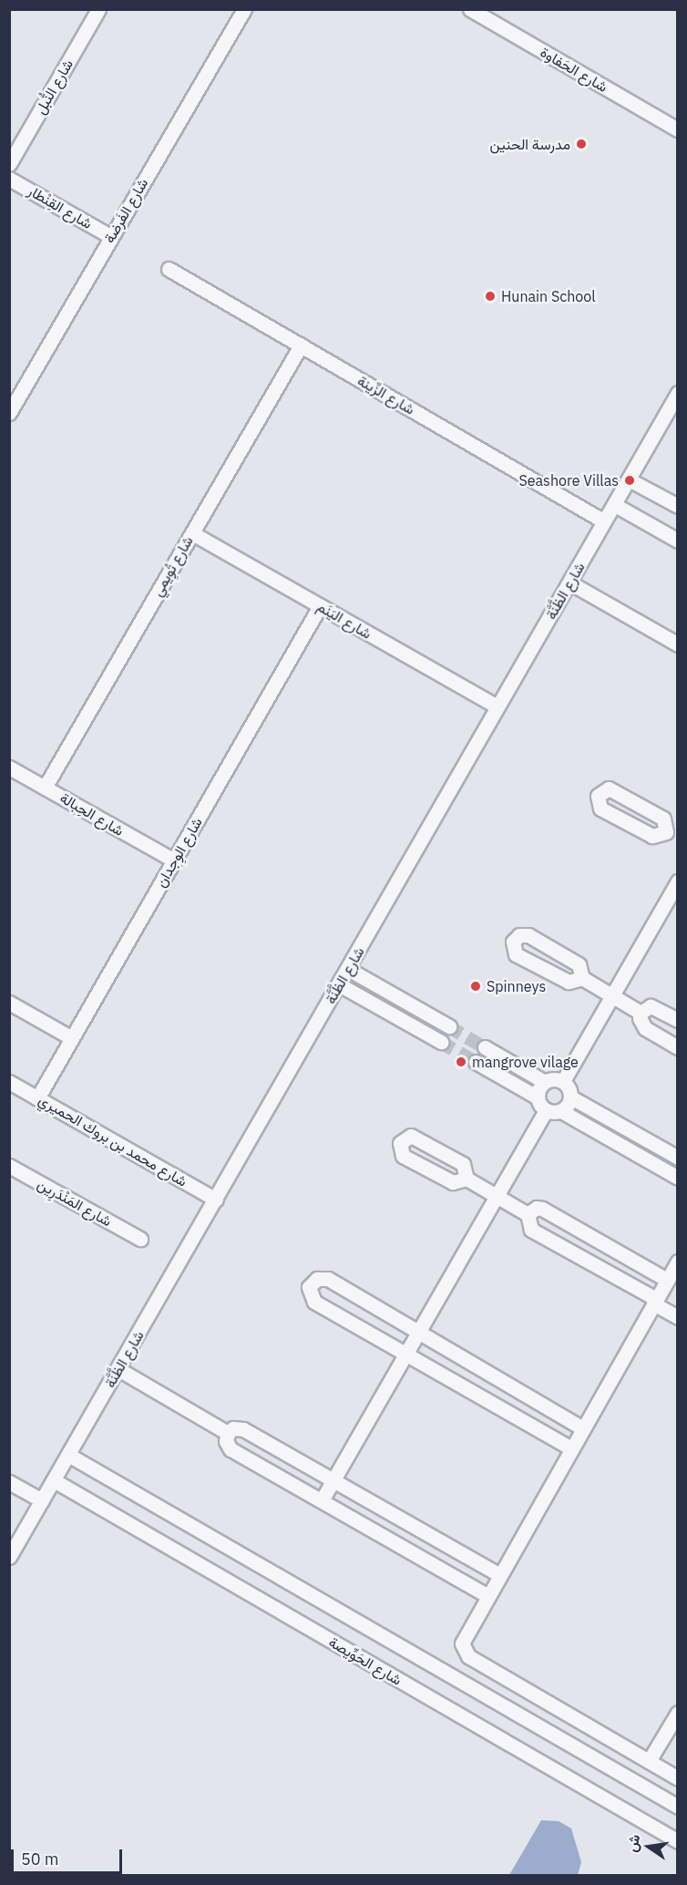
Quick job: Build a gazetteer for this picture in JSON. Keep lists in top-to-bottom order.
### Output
{
  "streets": {
    "street": [
      "شارع الحَفاوة",
      "شارع النُّبل",
      "شارع القِنْطار",
      "شارع الفَرضة",
      "شارع الزِّينة",
      "شارع تُوِيمي",
      "شارع الظَّنَّة",
      "شارع اليَنَم",
      "شارع الحِبالة",
      "شارع الوِجدان",
      "شارع محمد بن بروك الحميري",
      "شارع المَنْدَرِين",
      "شارع الحَوِّيصة"
    ]
  },
  "crossings": [
    ["شارع القِنْطار", "شارع الفَرضة"],
    ["شارع الزِّينة", "شارع تُوِيمي"],
    ["شارع الزِّينة", "شارع الظَّنَّة"],
    ["شارع تُوِيمي", "شارع اليَنَم"],
    ["شارع تُوِيمي", "شارع الحِبالة"],
    ["شارع الظَّنَّة", "شارع اليَنَم"],
    ["شارع الظَّنَّة", "شارع محمد بن بروك الحميري"],
    ["شارع الظَّنَّة", "شارع الحَوِّيصة"],
    ["شارع اليَنَم", "شارع الوِجدان"],
    ["شارع الحِبالة", "شارع الوِجدان"],
    ["شارع الوِجدان", "شارع محمد بن بروك الحميري"]
  ],
  "places": [
    "مدرسة الحنين",
    "Hunain School",
    "Seashore Villas",
    "Spinneys",
    "mangrove vilage"
  ],
  "scale_bar": "50 m",
  "north": "left"
}
